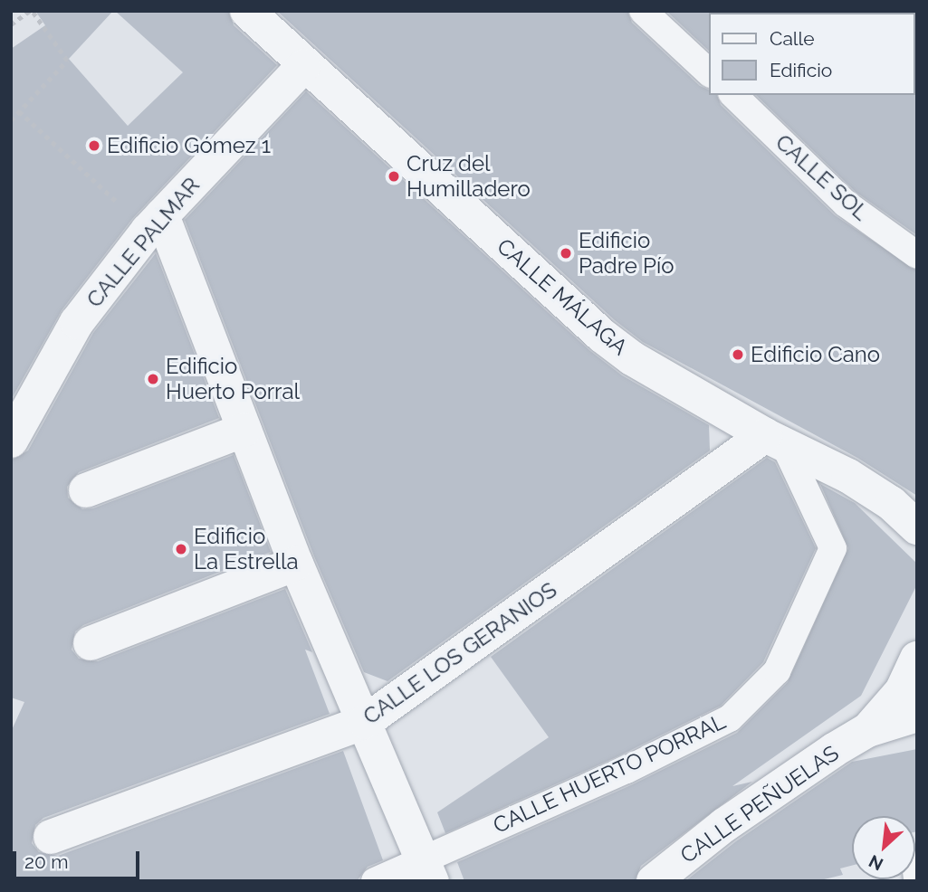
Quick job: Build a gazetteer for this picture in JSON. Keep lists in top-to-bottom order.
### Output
{
  "streets": {
    "street": [
      "CALLE SOL",
      "CALLE PALMAR",
      "CALLE MÁLAGA",
      "CALLE LOS GERANIOS",
      "CALLE HUERTO PORRAL",
      "CALLE PEÑUELAS"
    ]
  },
  "crossings": [
    ["CALLE PALMAR", "CALLE MÁLAGA"],
    ["CALLE MÁLAGA", "CALLE LOS GERANIOS"],
    ["CALLE MÁLAGA", "CALLE HUERTO PORRAL"],
    ["CALLE LOS GERANIOS", "CALLE HUERTO PORRAL"]
  ],
  "places": [
    "Edificio Gómez 1",
    "Cruz del Humilladero",
    "Edificio Padre Pío",
    "Edificio Cano",
    "Edificio Huerto Porral",
    "Edificio La Estrella"
  ],
  "legend": ["Calle", "Edificio"],
  "scale_bar": "20 m",
  "north": "bottom left"
}
